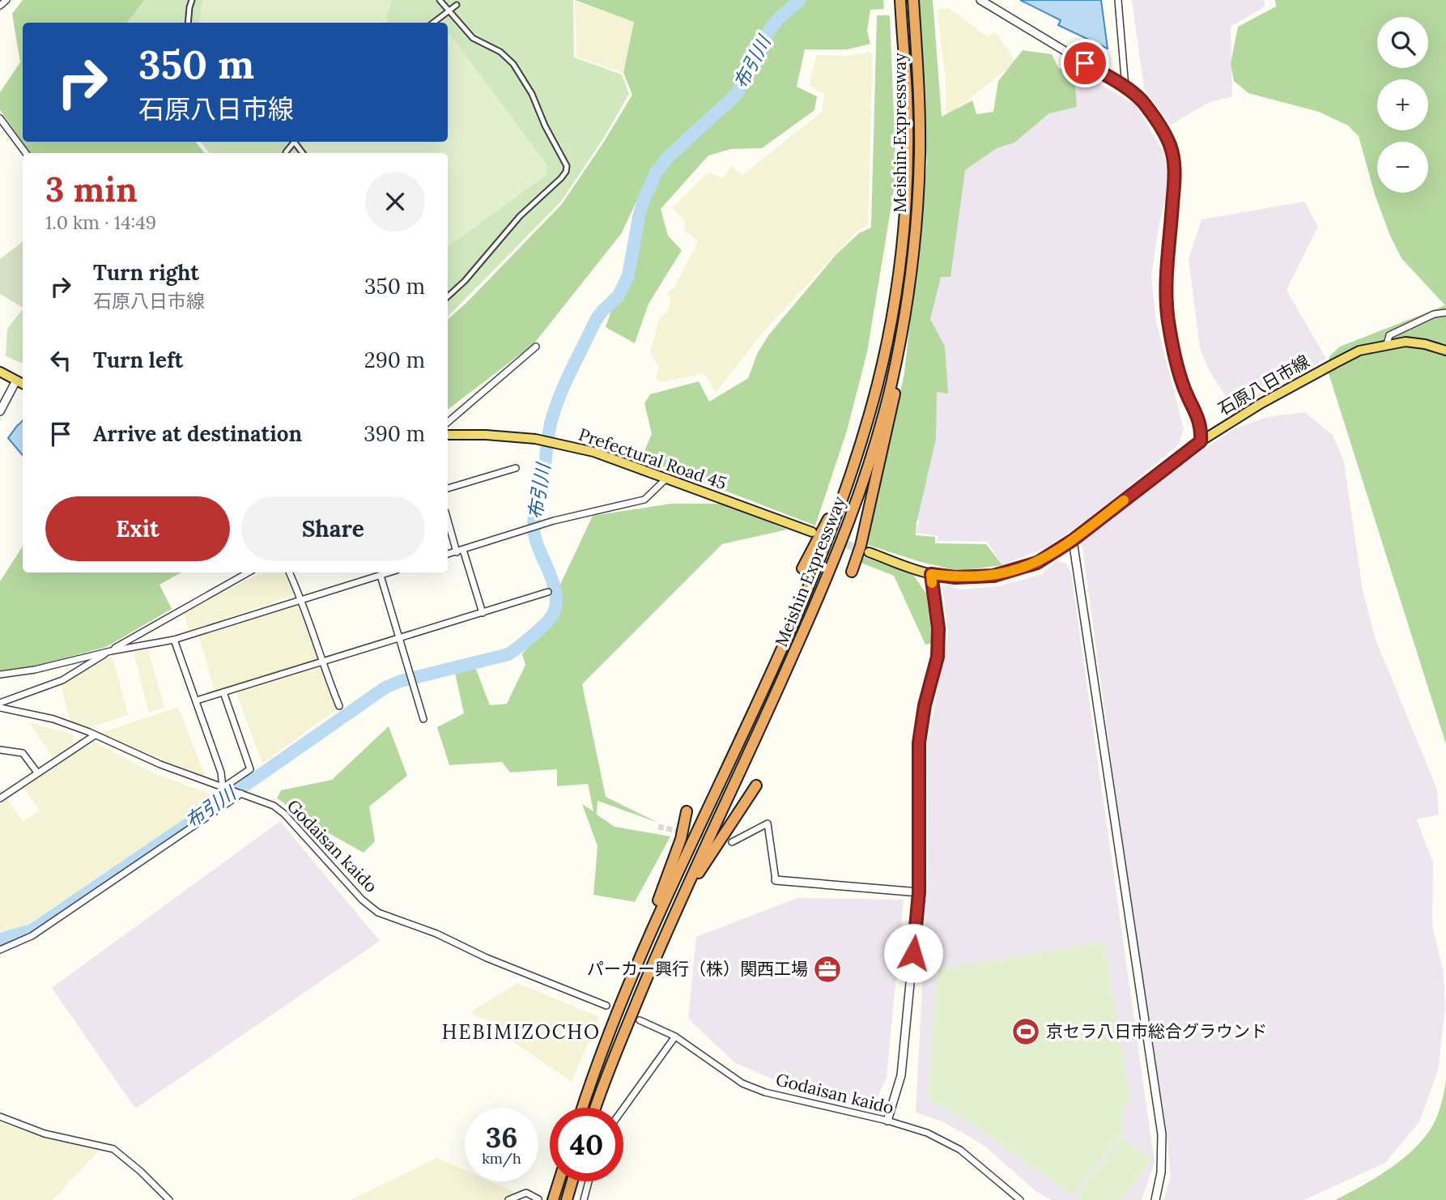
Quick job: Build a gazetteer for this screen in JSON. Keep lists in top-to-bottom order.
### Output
{
  "streets": {
    "highway": ["Meishin Expressway"],
    "main road": ["石原八日市線", "Prefectural Road 45"],
    "street": ["Godaisan kaido"]
  },
  "districts": ["HEBIMIZOCHO"],
  "water": ["布引川"],
  "places": {
    "office": ["パーカー興行（株）関西工場"],
    "sports": ["京セラ八日市総合グラウンド"]
  },
  "page": {
    "map_buttons": ["+", "−"],
    "turn": ["350 m", "石原八日市線"],
    "heading": ["3 min", "1.0 km · 14:49"],
    "list": [
      {
        "name": "Turn right",
        "note": "石原八日市線",
        "value": "350 m"
      },
      {
        "name": "Turn left",
        "value": "290 m"
      },
      {
        "name": "Arrive at destination",
        "value": "390 m"
      }
    ],
    "buttons": ["Exit", "Share"],
    "speed": "36 km/h",
    "limit": "40"
  }
}
